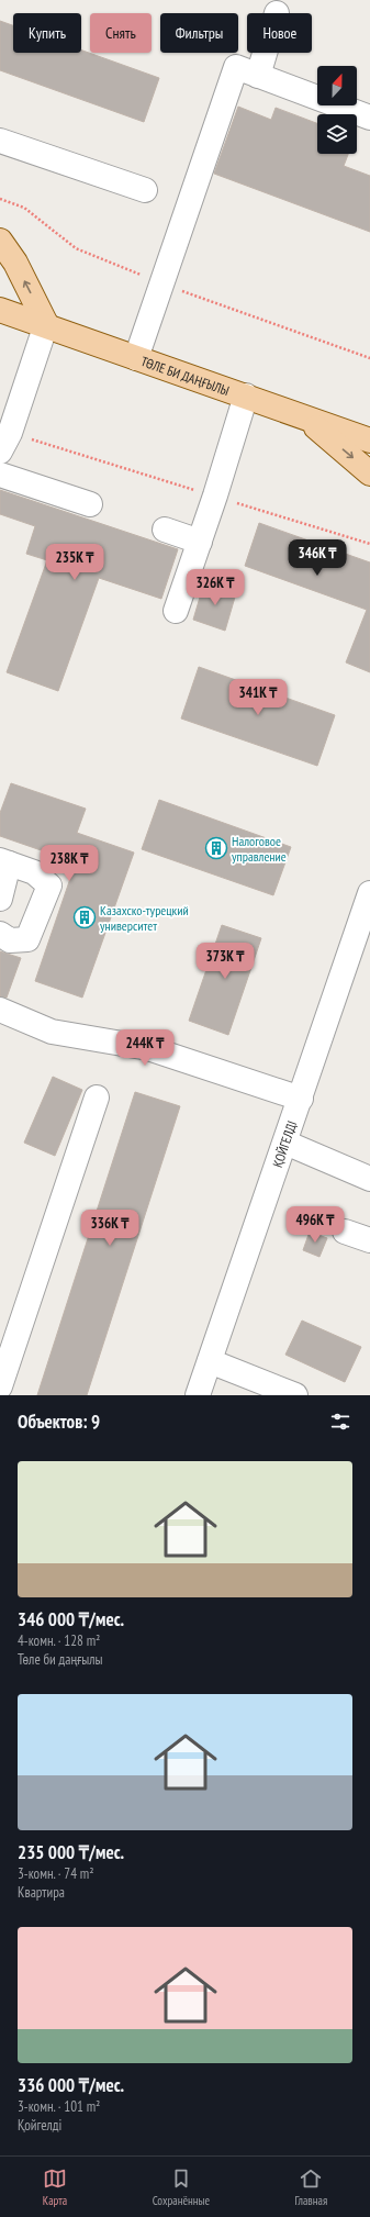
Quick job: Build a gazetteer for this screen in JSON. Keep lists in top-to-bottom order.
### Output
{
  "streets": {
    "main road": ["ТӨЛЕ БИ ДАҢҒЫЛЫ"],
    "street": ["ҚОЙГЕЛДІ"]
  },
  "places": {
    "building": ["Налоговое управление", "Казахско-турецкий университет"]
  },
  "north": "top",
  "page": {
    "chip": [
      "Купить",
      "Снять",
      "Фильтры",
      "Новое"
    ],
    "price": [
      "346K ₸",
      "235K ₸",
      "326K ₸",
      "341K ₸",
      "238K ₸",
      "373K ₸",
      "244K ₸",
      "496K ₸",
      "336K ₸"
    ],
    "heading": "Объектов: 9",
    "list": [
      {
        "name": "346 000 ₸/мес.",
        "note": "4-комн. · 128 m² · Төле би даңғылы"
      },
      {
        "name": "235 000 ₸/мес.",
        "note": "3-комн. · 74 m² · Квартира"
      },
      {
        "name": "336 000 ₸/мес.",
        "note": "3-комн. · 101 m² · Қойгелді"
      }
    ],
    "tabs": ["Карта", "Сохранённые", "Главная"]
  }
}
